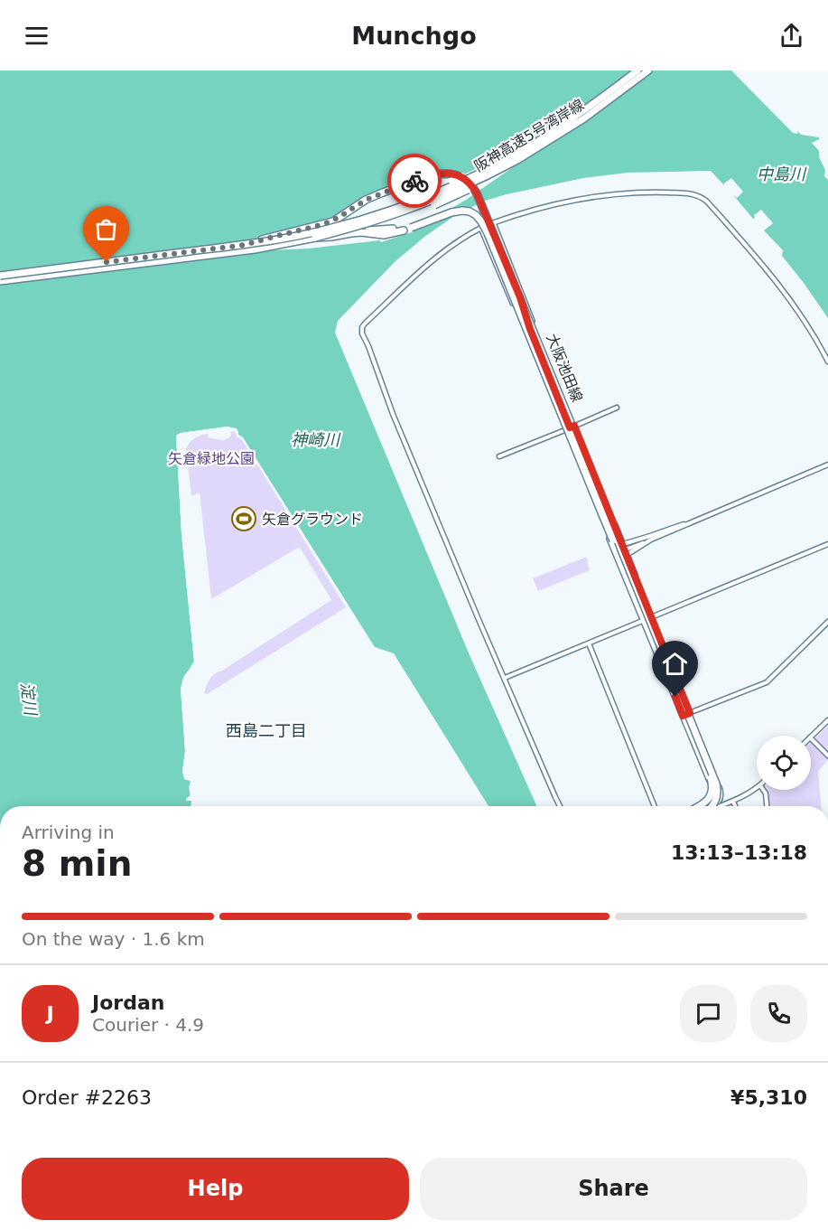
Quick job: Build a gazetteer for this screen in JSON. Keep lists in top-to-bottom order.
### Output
{
  "streets": {
    "highway": ["阪神高速5号湾岸線"],
    "main road": ["大阪池田線"]
  },
  "districts": ["西島二丁目"],
  "water": ["中島川", "神崎川", "淀川"],
  "parks": ["矢倉緑地公園"],
  "places": {
    "sports": ["矢倉グラウンド"]
  },
  "page": {
    "header": "Munchgo",
    "heading": ["8 min", "Arriving in", "13:13–13:18"],
    "panel": [
      "Jordan",
      "Courier · 4.9",
      "Order #2263",
      "¥5,310"
    ],
    "bar": "On the way · 1.6 km",
    "round": "J",
    "buttons": ["Help", "Share"]
  }
}
